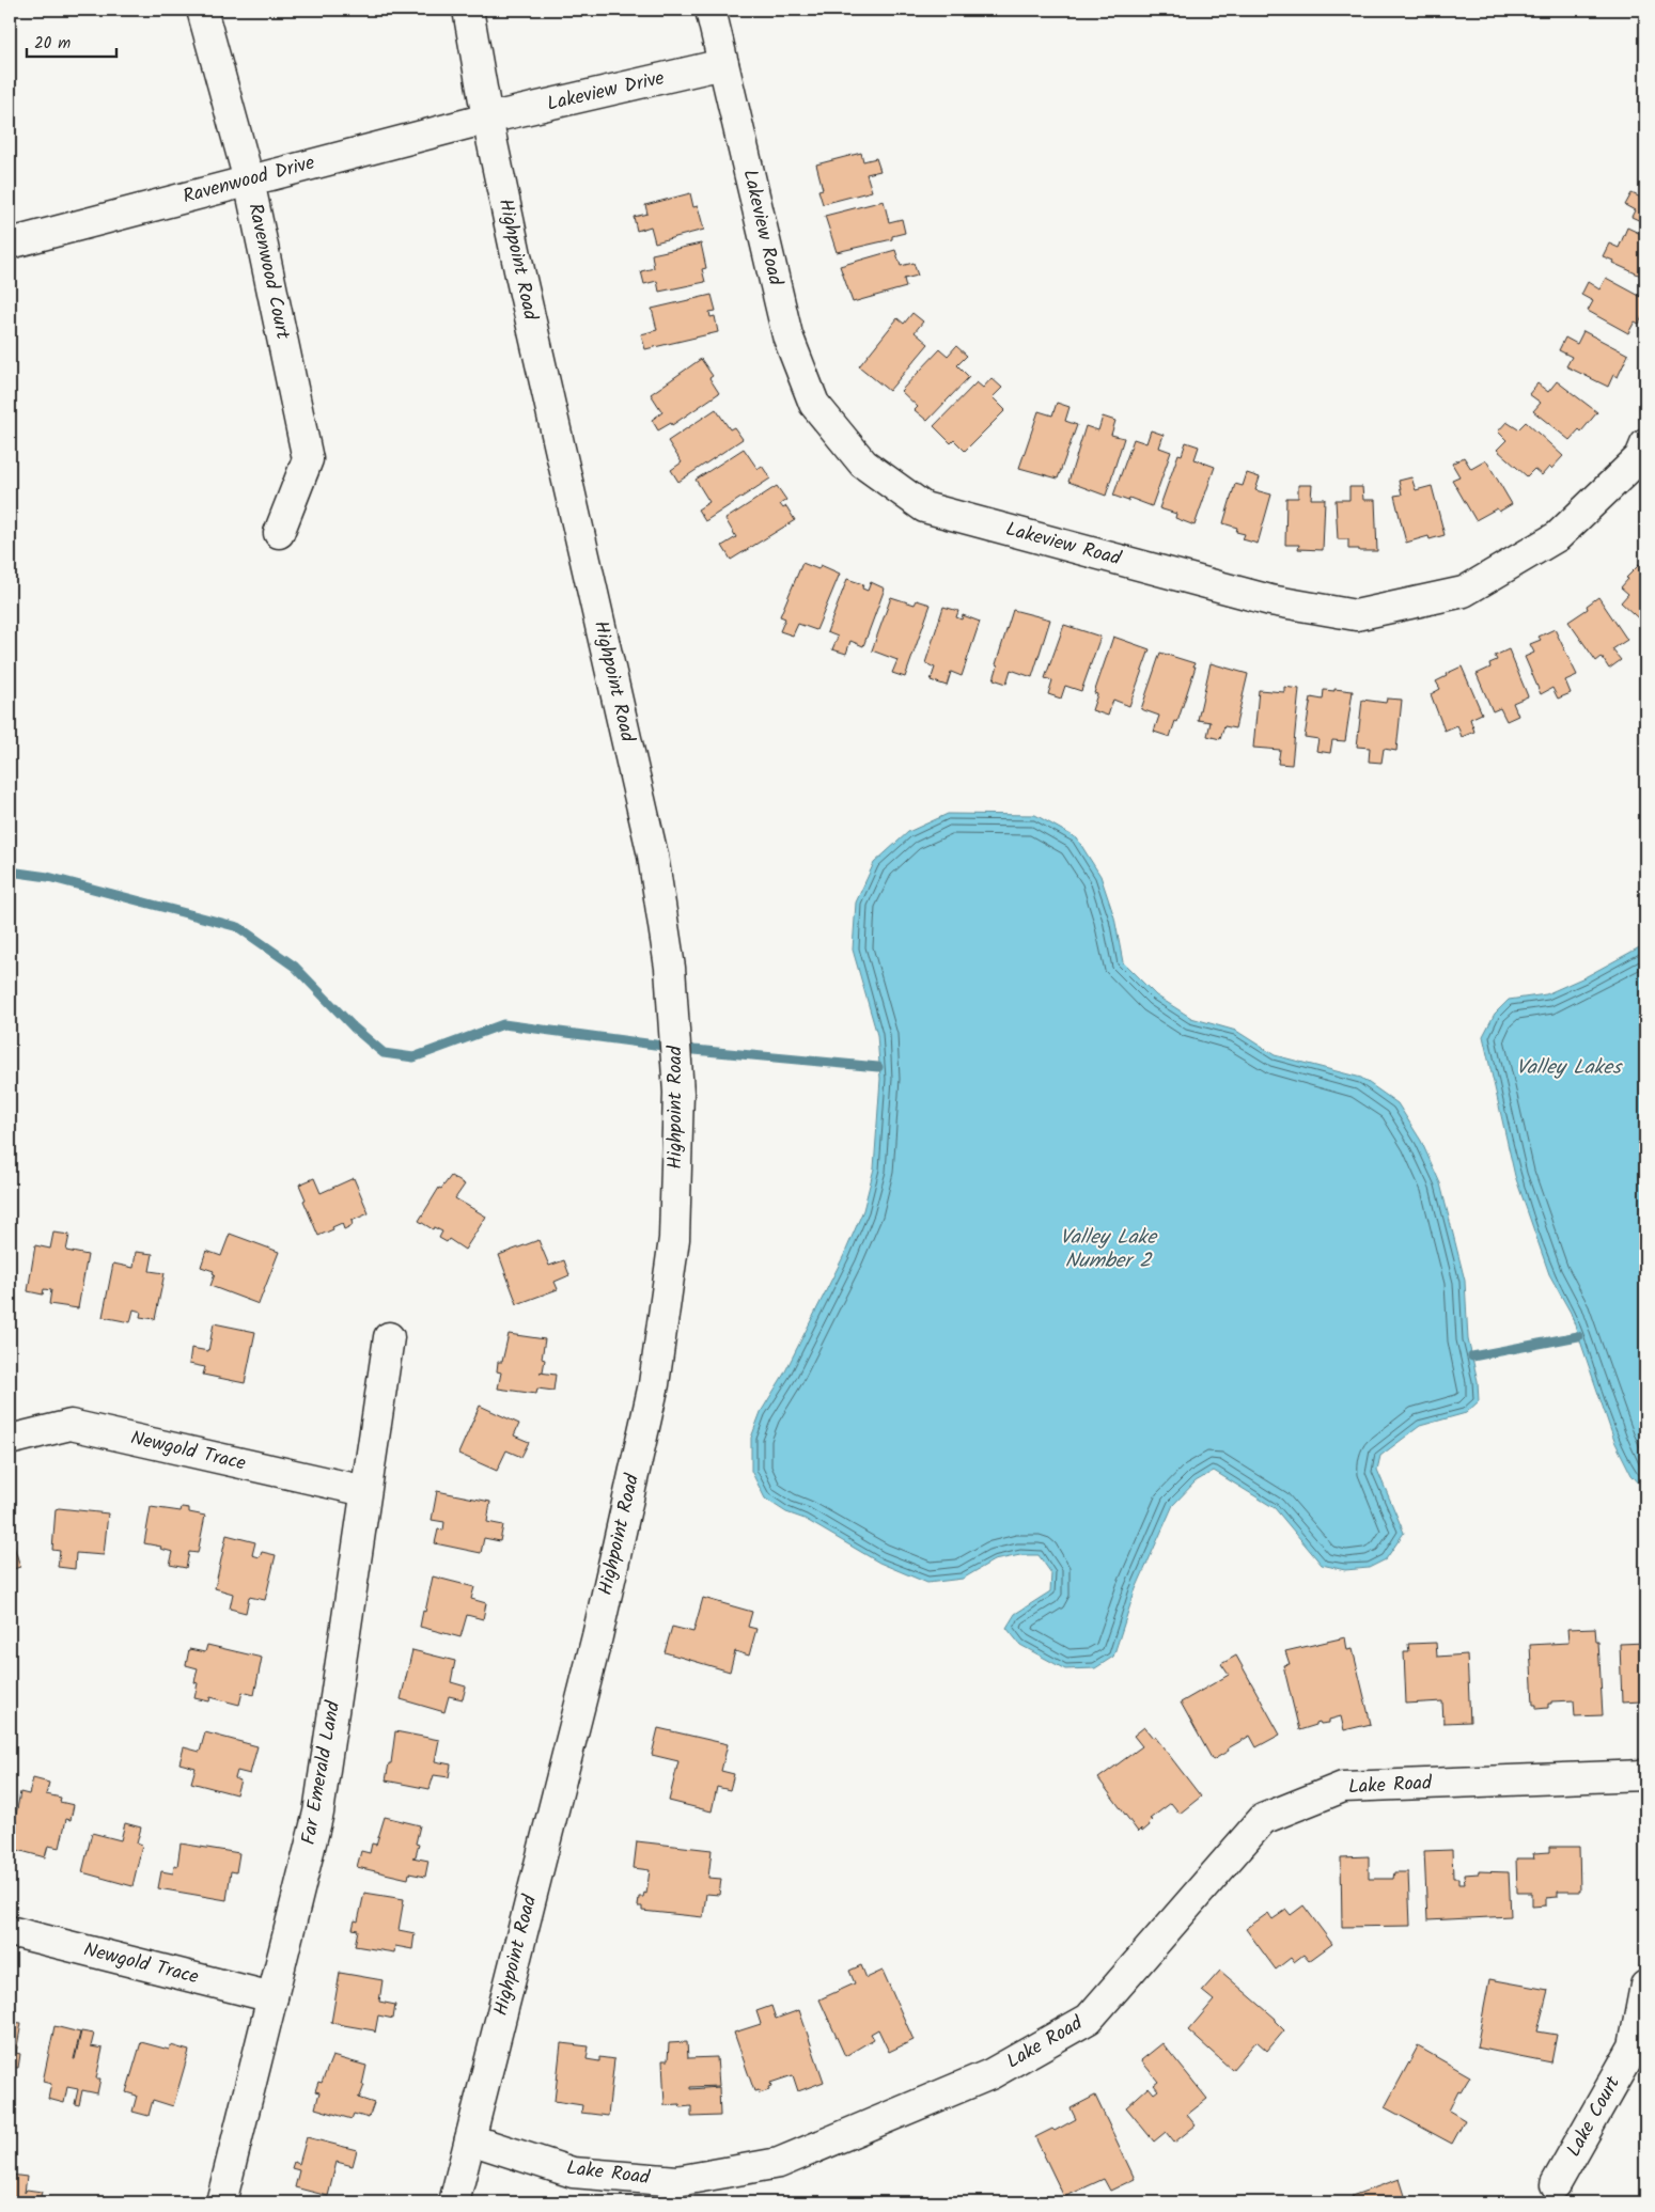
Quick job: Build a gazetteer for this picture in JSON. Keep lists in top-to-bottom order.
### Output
{
  "streets": {
    "street": [
      "Lakeview Drive",
      "Ravenwood Drive",
      "Lakeview Road",
      "Highpoint Road",
      "Ravenwood Court",
      "Newgold Trace",
      "Far Emerald Land",
      "Lake Road",
      "Lake Court"
    ]
  },
  "crossings": [
    ["Lakeview Drive", "Ravenwood Drive"],
    ["Lakeview Drive", "Lakeview Road"],
    ["Lakeview Drive", "Highpoint Road"],
    ["Ravenwood Drive", "Highpoint Road"],
    ["Ravenwood Drive", "Ravenwood Court"],
    ["Highpoint Road", "Lake Road"],
    ["Newgold Trace", "Far Emerald Land"]
  ],
  "water": ["Valley Lakes", "Valley Lake Number 2"],
  "scale_bar": "20 m"
}
